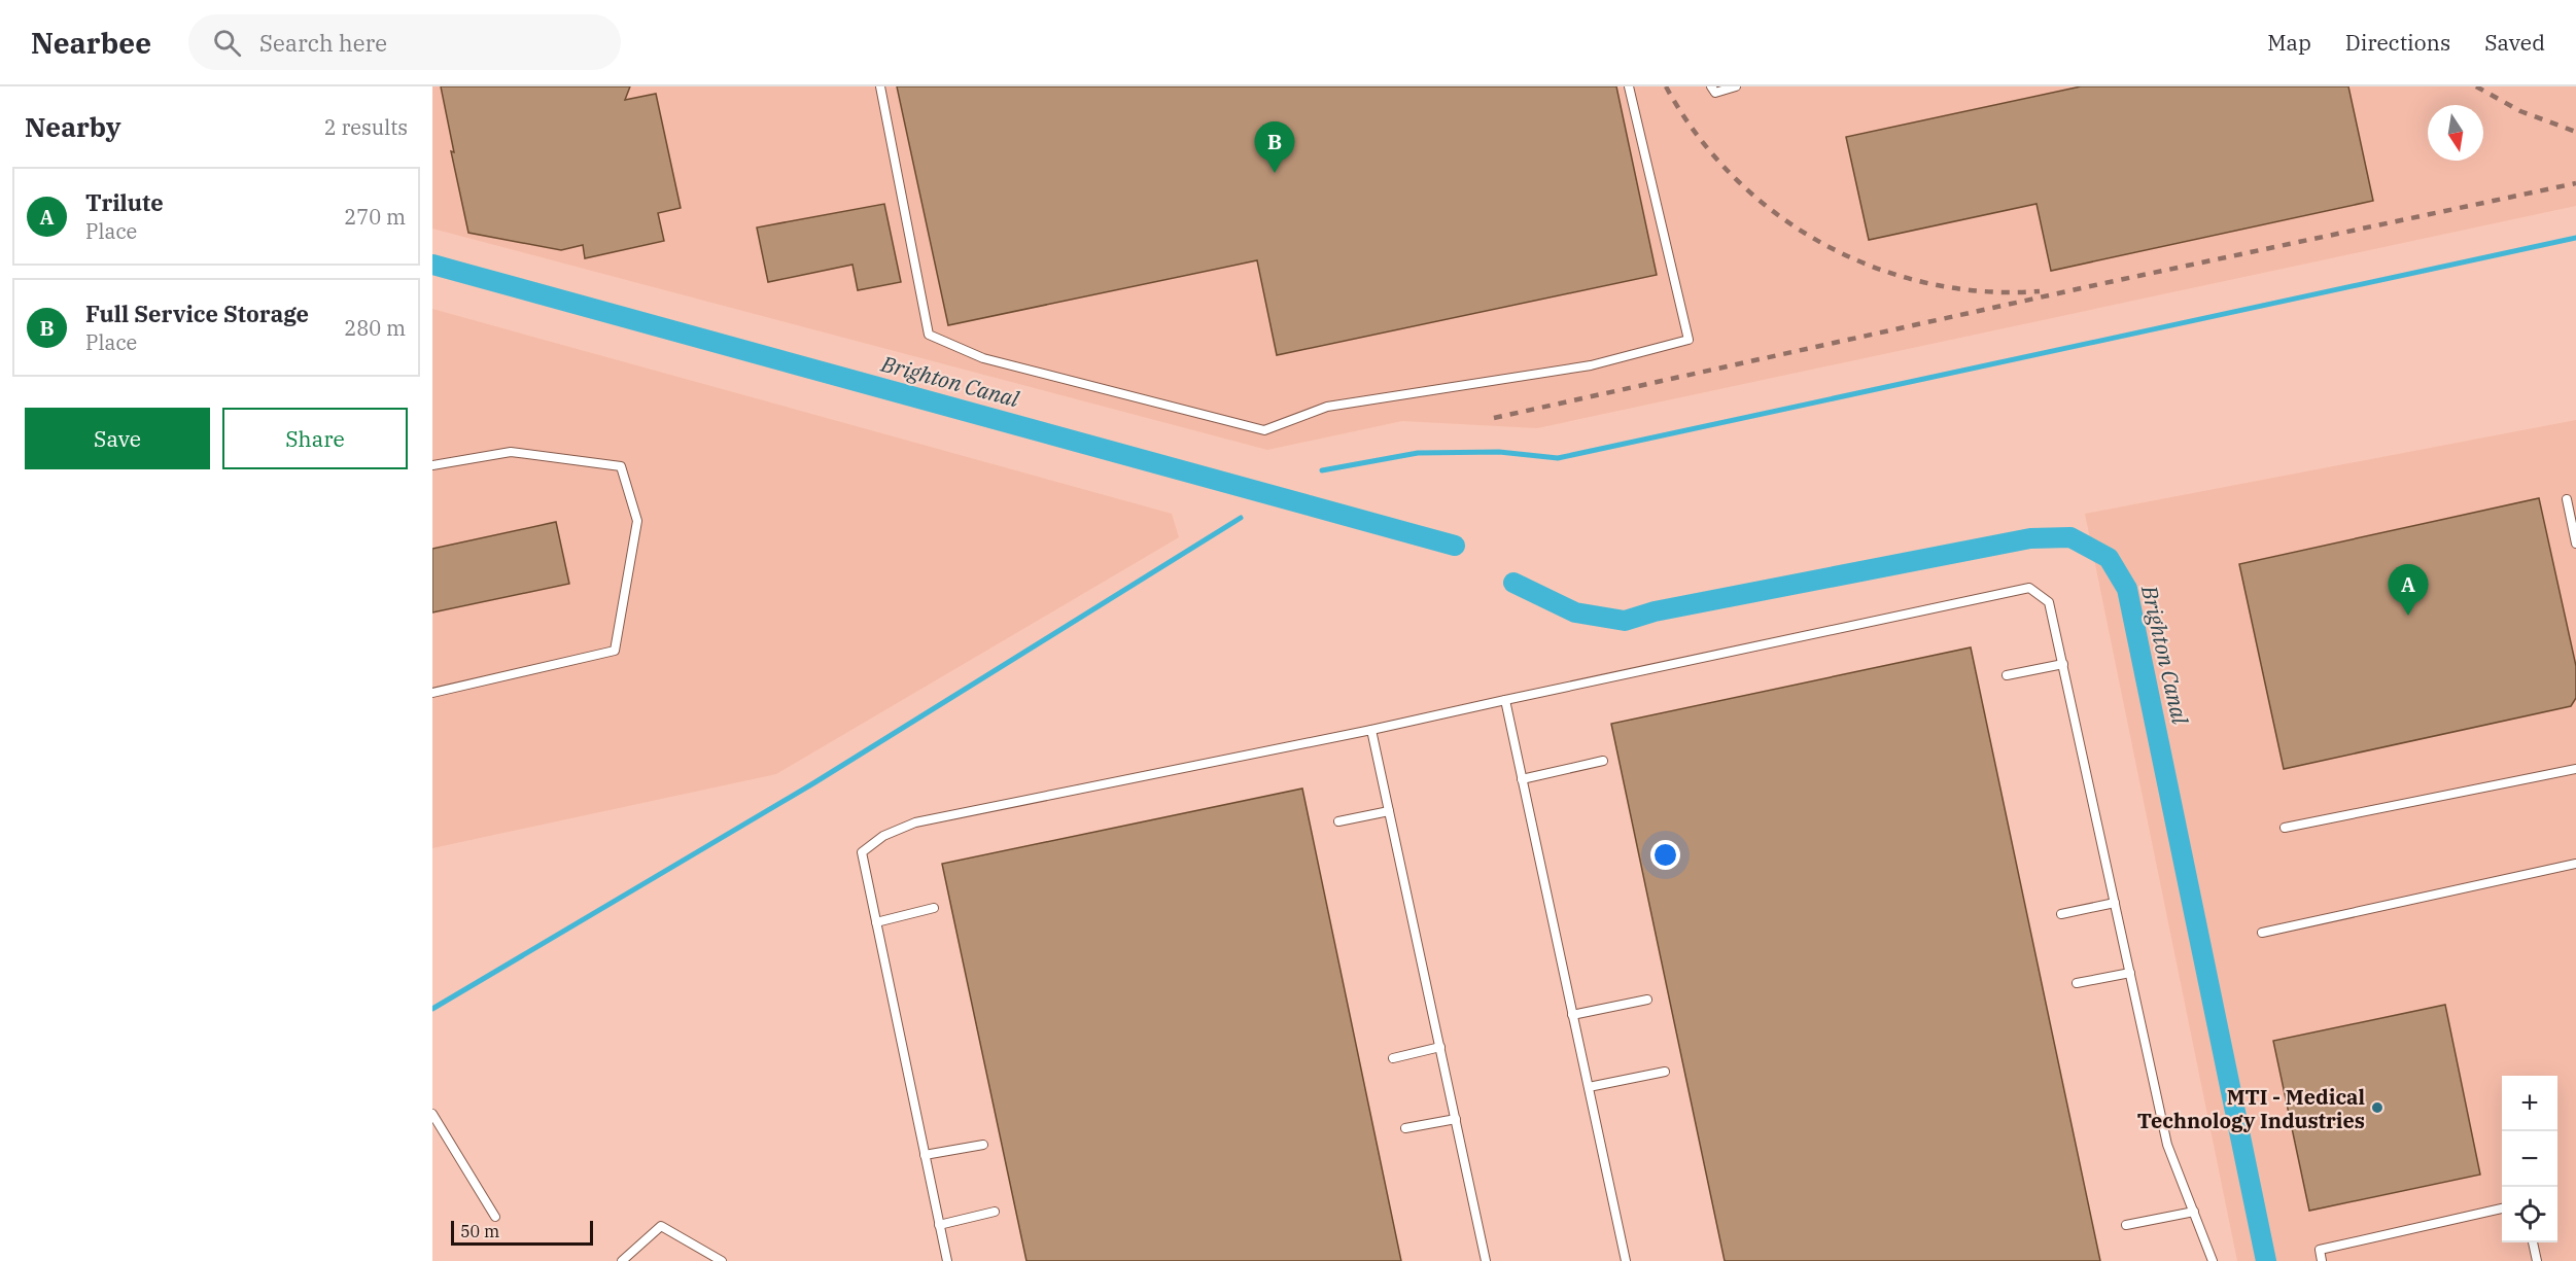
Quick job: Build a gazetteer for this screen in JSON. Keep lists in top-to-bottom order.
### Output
{
  "water": ["Brighton Canal"],
  "places": ["MTI - Medical Technology Industries"],
  "scale_bar": "50 m",
  "north": "bottom",
  "page": {
    "header": "Nearbee",
    "search": "Search here",
    "nav": ["Map", "Directions", "Saved"],
    "heading": ["Nearby", "2 results"],
    "pins": ["B", "A"],
    "list": [
      {
        "mark": "A",
        "name": "Trilute",
        "note": "Place",
        "value": "270 m"
      },
      {
        "mark": "B",
        "name": "Full Service Storage",
        "note": "Place",
        "value": "280 m"
      }
    ],
    "buttons": ["Save", "Share"],
    "map_buttons": ["+", "−"],
    "scale": "50 m"
  }
}
